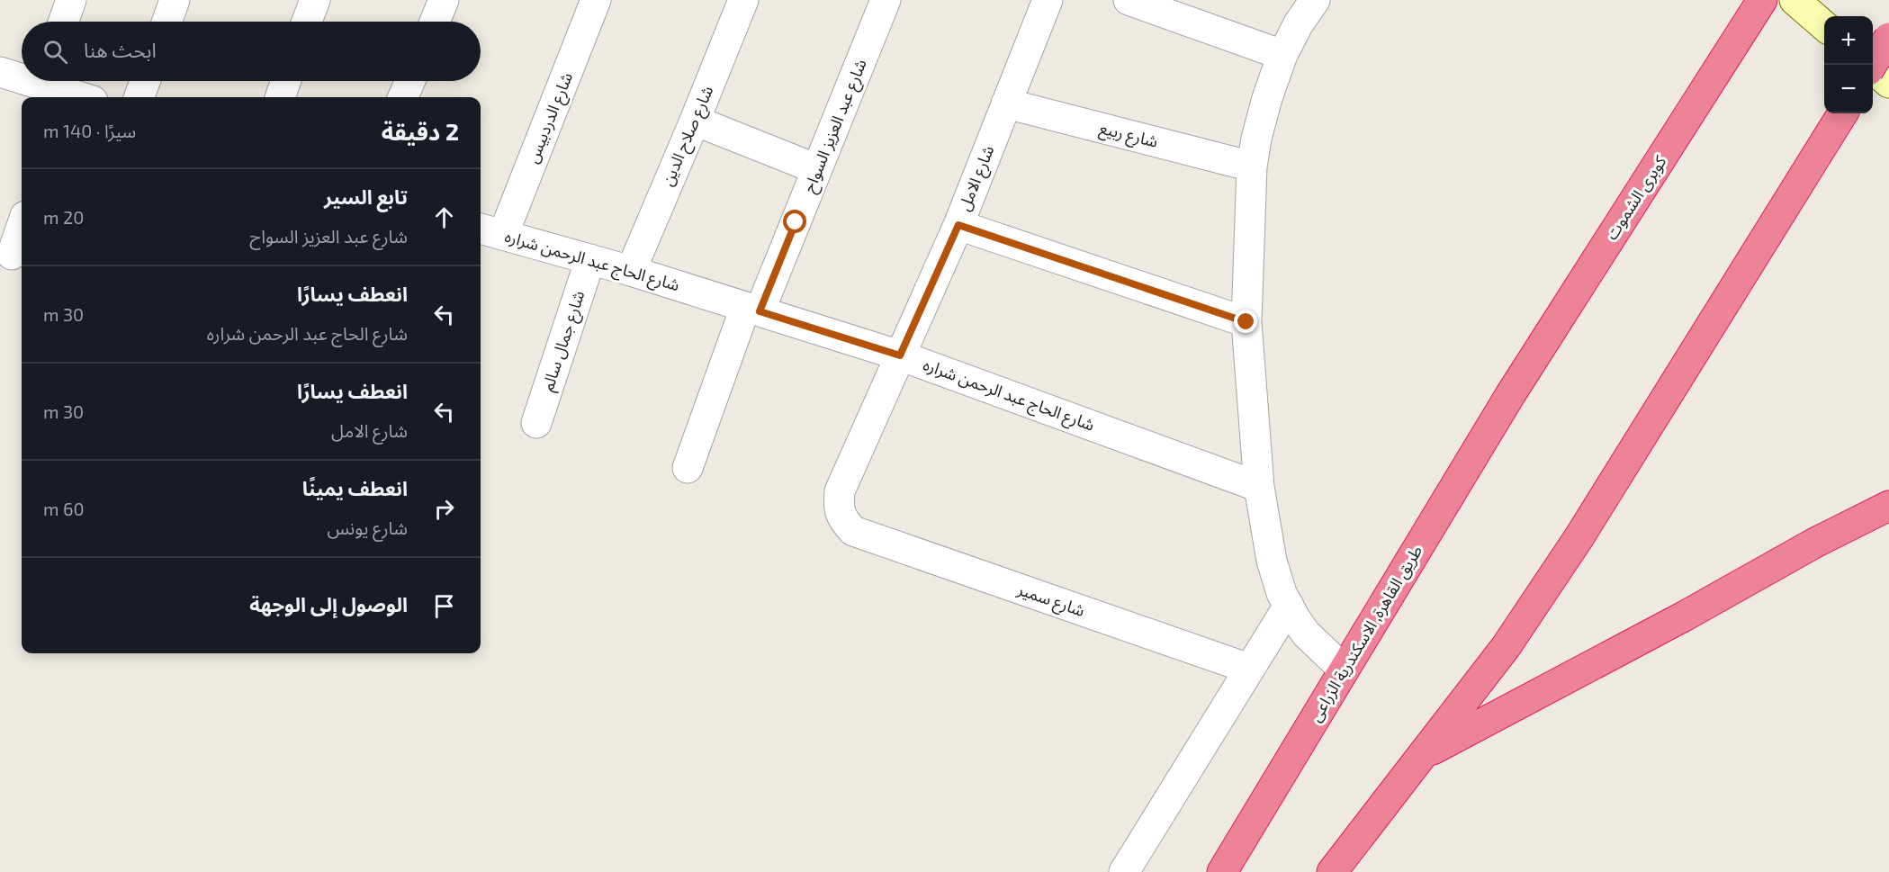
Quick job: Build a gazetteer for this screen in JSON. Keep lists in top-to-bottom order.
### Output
{
  "streets": {
    "highway": ["كوبرى الشموت", "طريق القاهرة, الاسكندرية الزراعى"],
    "street": [
      "شارع الدردبيس",
      "شارع عبد العزيز السواح",
      "شارع ربيع",
      "شارع صلاح الدين",
      "شارع الامل",
      "شارع الحاج عبد الرحمن شراره",
      "شارع جمال سالم",
      "شارع سمير"
    ]
  },
  "crossings": [
    ["شارع الدردبيس", "شارع الحاج عبد الرحمن شراره"],
    ["شارع عبد العزيز السواح", "شارع الحاج عبد الرحمن شراره"],
    ["شارع ربيع", "شارع الامل"],
    ["شارع صلاح الدين", "شارع الحاج عبد الرحمن شراره"],
    ["شارع الامل", "شارع الحاج عبد الرحمن شراره"],
    ["شارع الامل", "شارع سمير"],
    ["كوبرى الشموت", "طريق القاهرة, الاسكندرية الزراعى"],
    ["شارع الحاج عبد الرحمن شراره", "شارع جمال سالم"]
  ],
  "page": {
    "map_buttons": ["+", "−"],
    "search": "ابحث هنا",
    "heading": ["2 دقيقة", "سيرًا · 140 m"],
    "list": [
      ["تابع السير", "شارع عبد العزيز السواح", "20 m"],
      ["انعطف يسارًا", "شارع الحاج عبد الرحمن شراره", "30 m"],
      ["انعطف يسارًا", "شارع الامل", "30 m"],
      ["انعطف يمينًا", "شارع يونس", "60 m"],
      "الوصول إلى الوجهة"
    ]
  }
}
